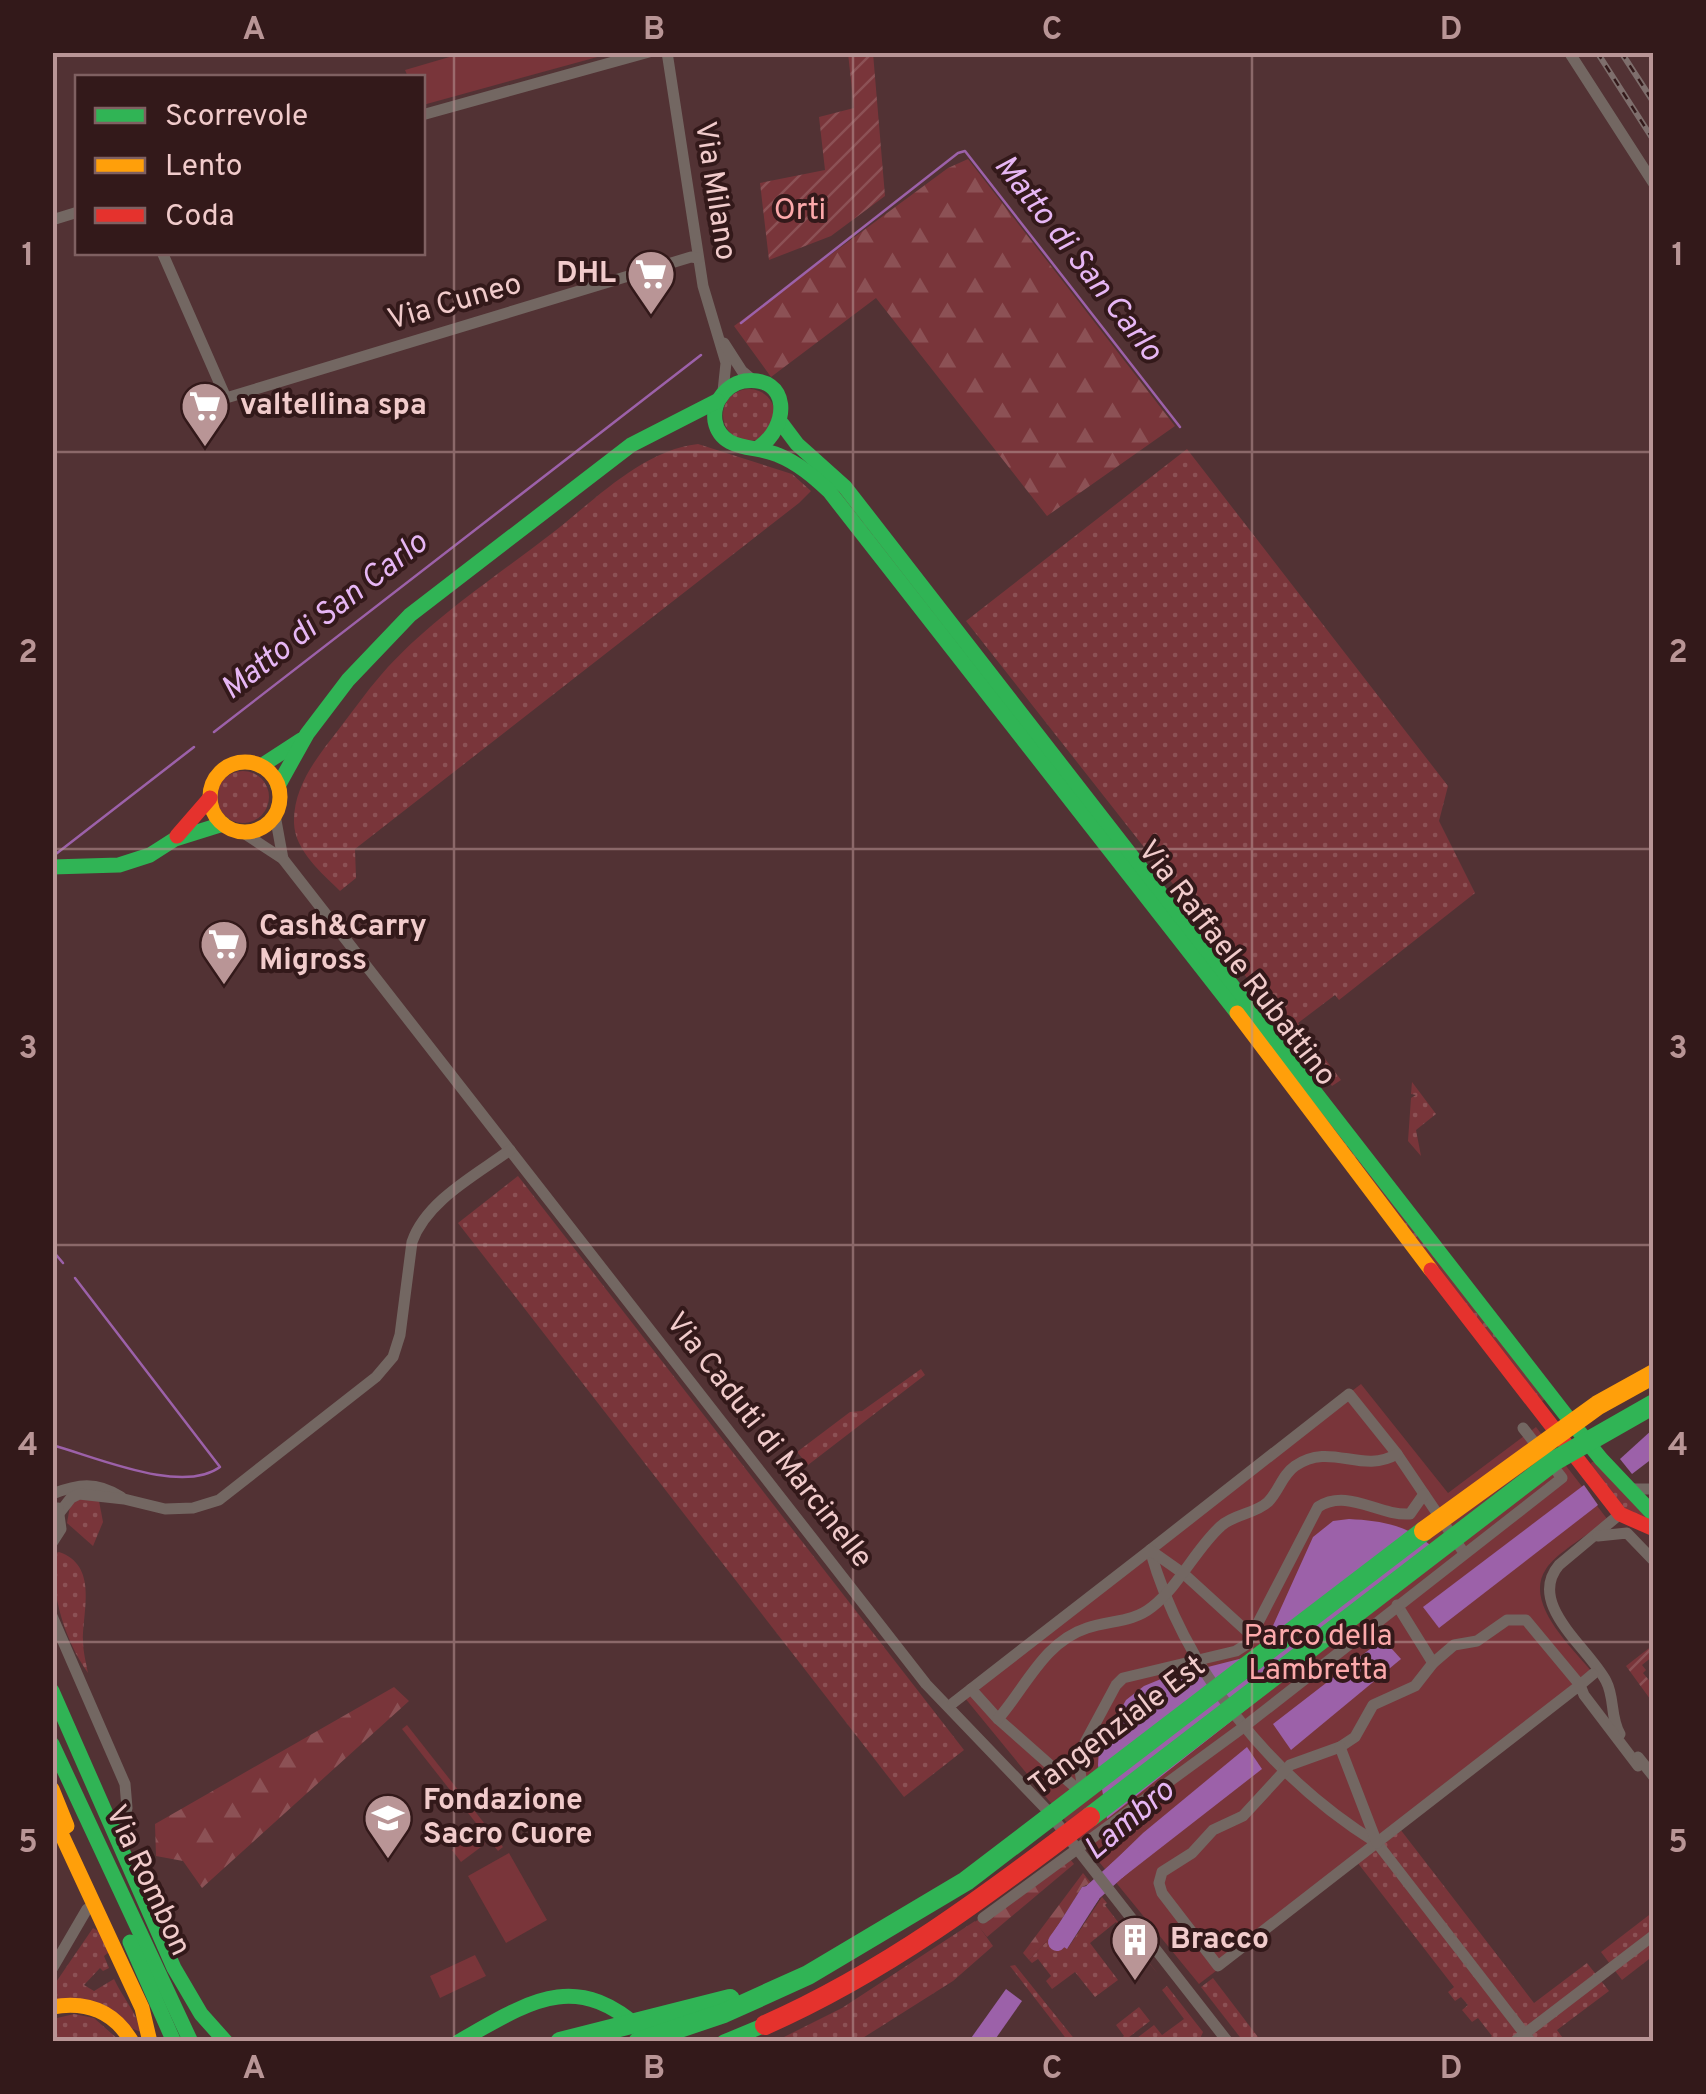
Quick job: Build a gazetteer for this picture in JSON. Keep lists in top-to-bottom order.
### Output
{
  "streets": {
    "main road": ["Via Raffaele Rubattino", "Tangenziale Est", "Via Rombon"],
    "street": ["Via Milano", "Via Cuneo", "Via Caduti di Marcinelle"]
  },
  "crossings": [
    ["Via Milano", "Via Cuneo"],
    ["Via Milano", "Via Raffaele Rubattino"]
  ],
  "water": ["Matto di San Carlo", "Lambro"],
  "parks": ["Orti", "Parco della Lambretta"],
  "places": {
    "supermarket": ["DHL", "valtellina spa", "Cash&Carry Migross"],
    "school or university": ["Fondazione Sacro Cuore"],
    "building": ["Bracco"]
  },
  "legend": ["Scorrevole", "Lento", "Coda"],
  "grid": {
    "columns": [
      "A",
      "B",
      "C",
      "D"
    ],
    "rows": [
      "1",
      "2",
      "3",
      "4",
      "5"
    ]
  }
}
